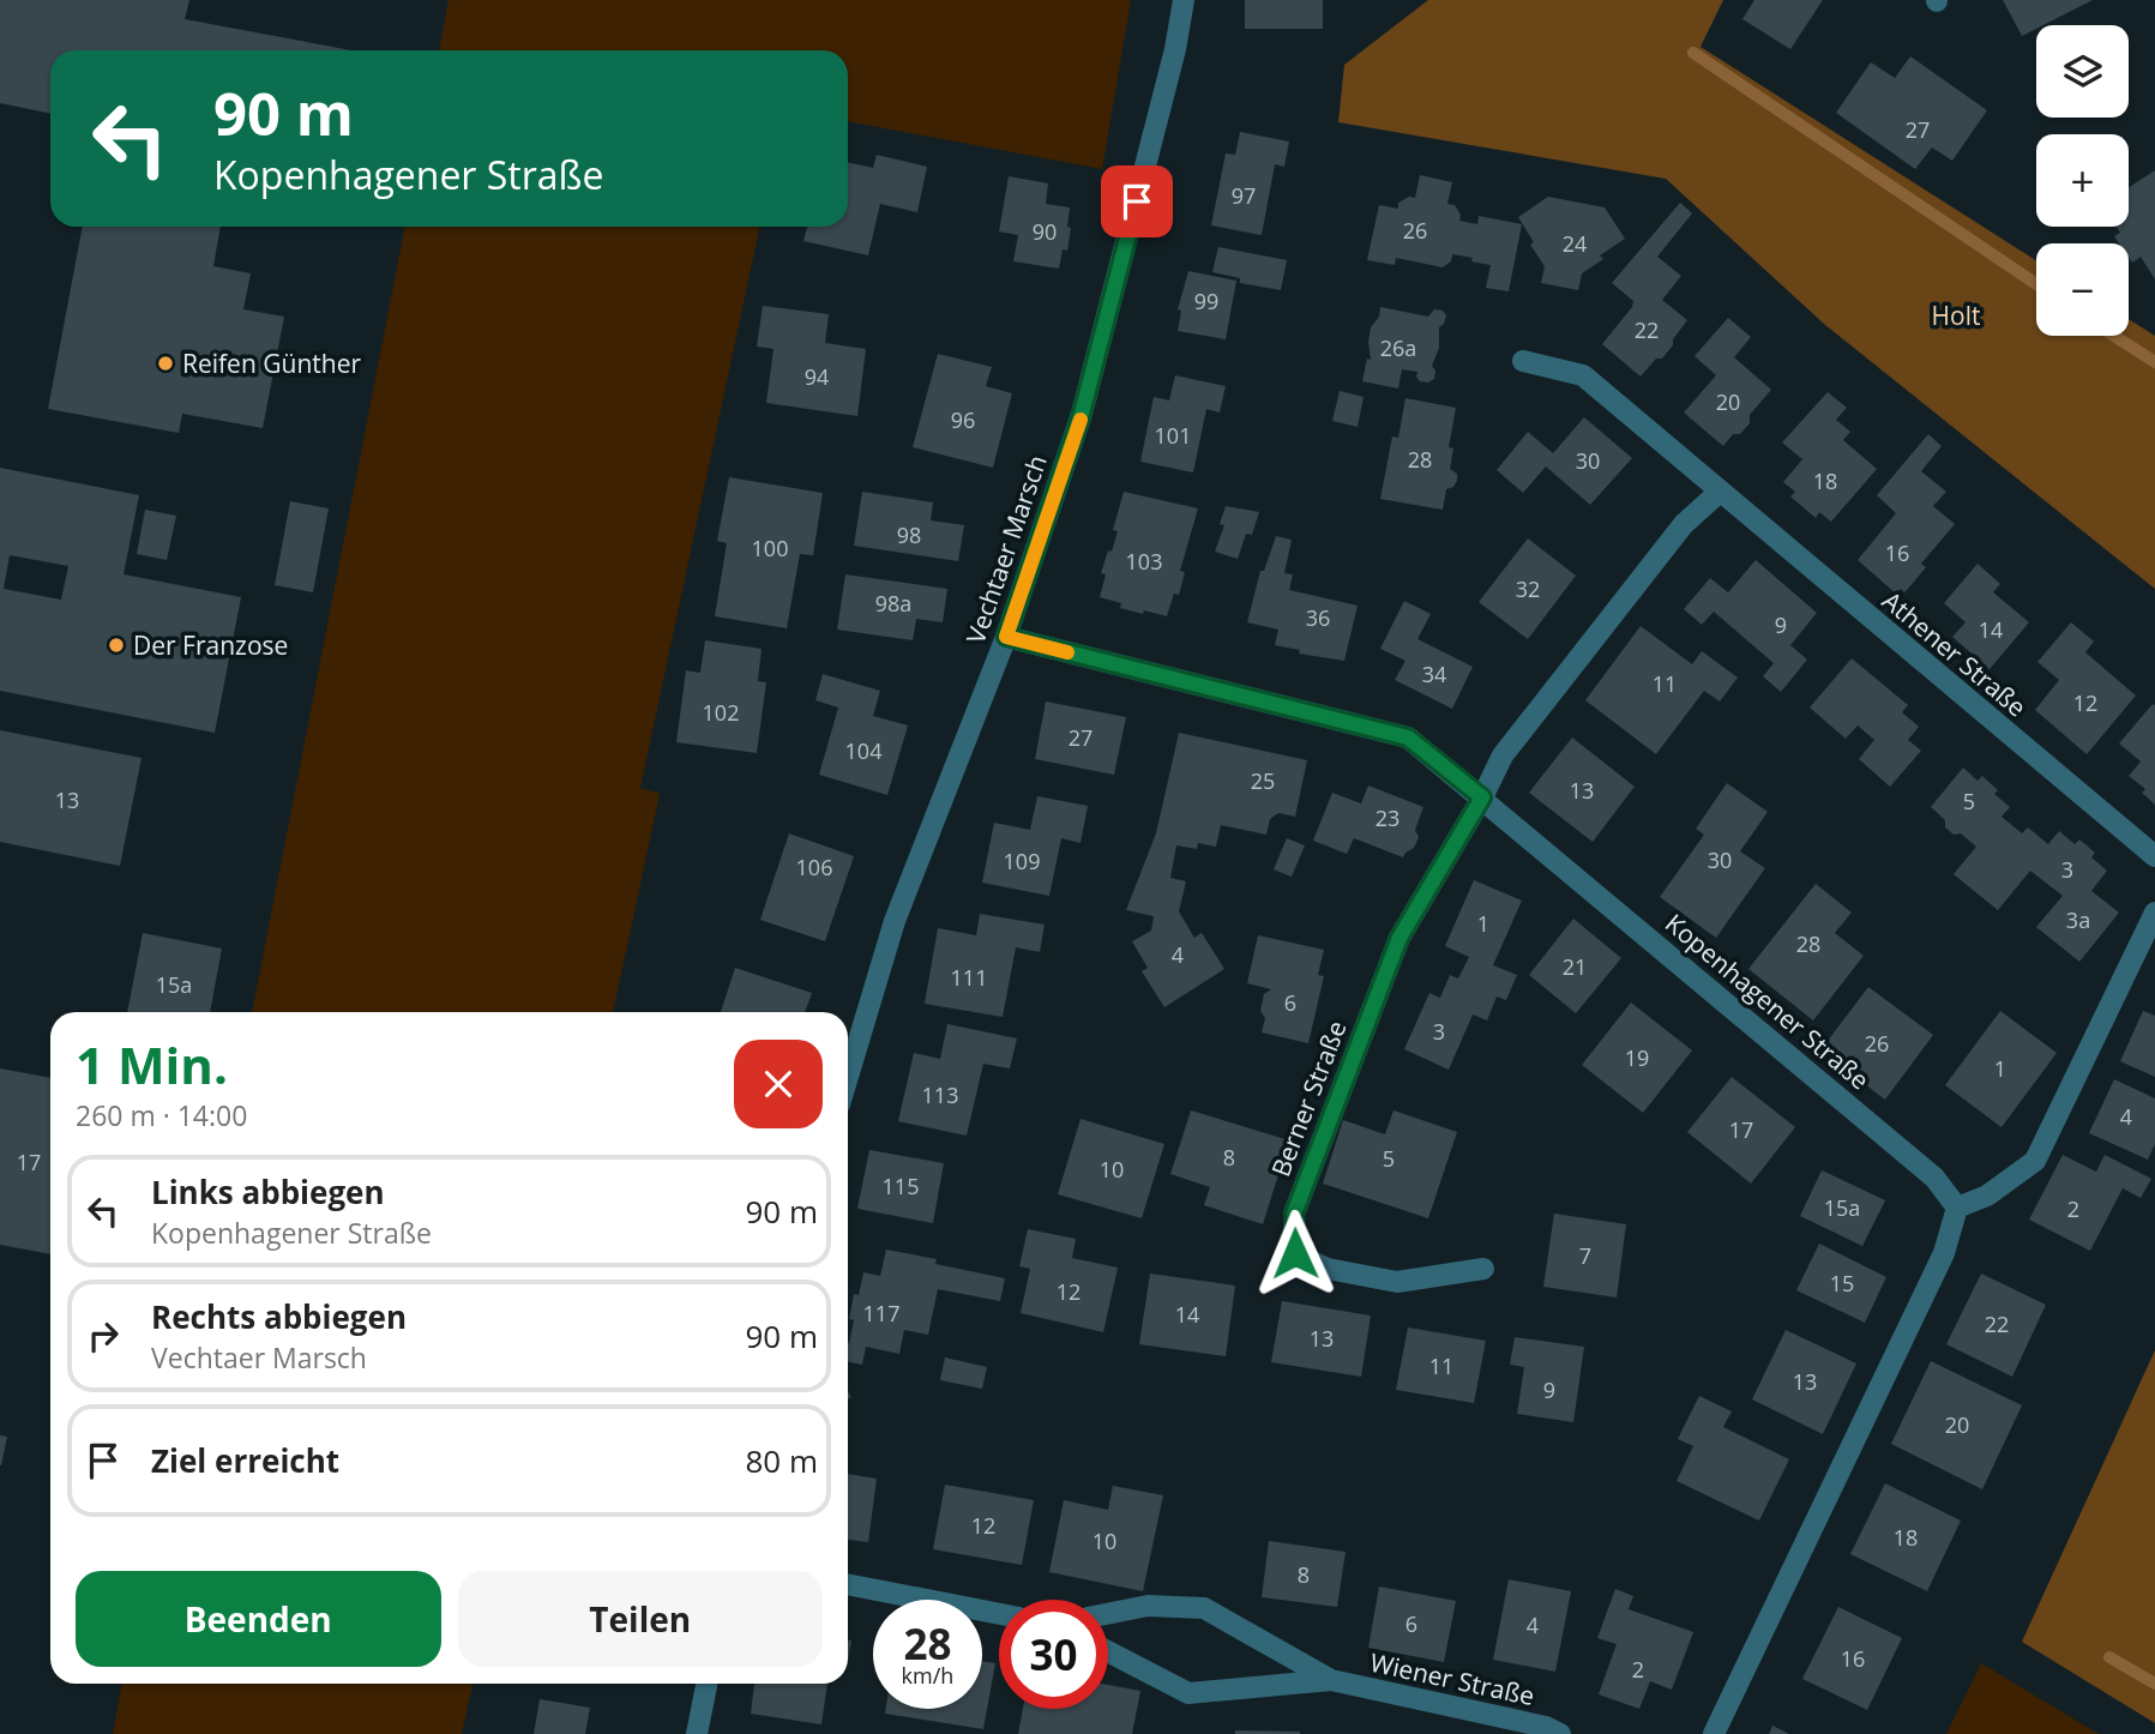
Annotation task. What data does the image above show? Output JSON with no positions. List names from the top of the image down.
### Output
{
  "streets": {
    "street": [
      "Vechtaer Marsch",
      "Athener Straße",
      "Kopenhagener Straße",
      "Berner Straße",
      "Wiener Straße"
    ]
  },
  "crossings": [
    ["Vechtaer Marsch", "Kopenhagener Straße"],
    ["Kopenhagener Straße", "Berner Straße"]
  ],
  "parks": ["Holt"],
  "places": ["Reifen Günther", "Der Franzose"],
  "house_numbers": [
    "27",
    "97",
    "26",
    "90",
    "24",
    "99",
    "22",
    "26a",
    "94",
    "20",
    "96",
    "101",
    "28",
    "30",
    "18",
    "98",
    "100",
    "16",
    "103",
    "32",
    "98a",
    "36",
    "9",
    "14",
    "34",
    "11",
    "12",
    "102",
    "27",
    "104",
    "25",
    "13",
    "13",
    "5",
    "23",
    "30",
    "109",
    "106",
    "3",
    "3a",
    "1",
    "28",
    "4",
    "21",
    "111",
    "15a",
    "6",
    "3",
    "26",
    "19",
    "1",
    "113",
    "4",
    "17",
    "8",
    "5",
    "17",
    "10",
    "115",
    "15a",
    "2",
    "7",
    "15",
    "12",
    "117",
    "14",
    "22",
    "13",
    "11",
    "13",
    "9",
    "20",
    "12",
    "18",
    "10",
    "8",
    "6",
    "4",
    "16",
    "2"
  ],
  "page": {
    "map_buttons": ["+", "−"],
    "turn": ["90 m", "Kopenhagener Straße"],
    "heading": ["1 Min.", "260 m · 14:00"],
    "list": [
      {
        "name": "Links abbiegen",
        "note": "Kopenhagener Straße",
        "value": "90 m"
      },
      {
        "name": "Rechts abbiegen",
        "note": "Vechtaer Marsch",
        "value": "90 m"
      },
      {
        "name": "Ziel erreicht",
        "value": "80 m"
      }
    ],
    "buttons": ["Beenden", "Teilen"],
    "speed": "28 km/h",
    "limit": "30"
  }
}
